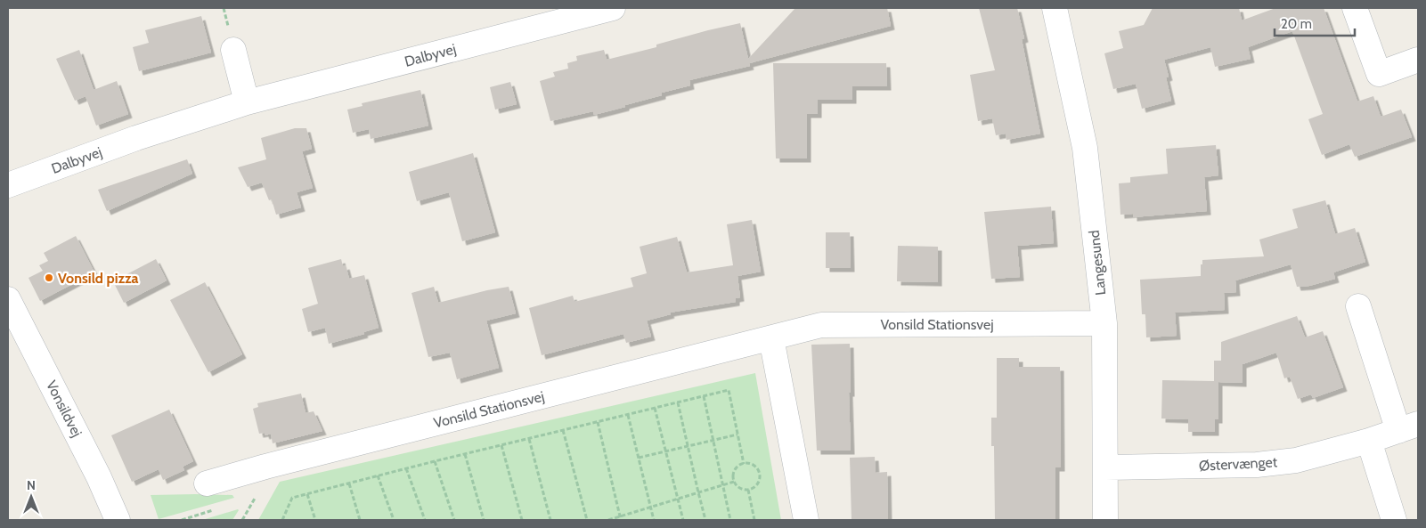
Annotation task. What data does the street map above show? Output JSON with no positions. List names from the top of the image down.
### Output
{
  "streets": {
    "street": [
      "Dalbyvej",
      "Langesund",
      "Vonsild Stationsvej",
      "Vonsildvej",
      "Østervænget"
    ]
  },
  "crossings": [
    ["Langesund", "Vonsild Stationsvej"],
    ["Langesund", "Østervænget"]
  ],
  "places": ["Vonsild pizza"],
  "scale_bar": "20 m",
  "north": "top"
}
